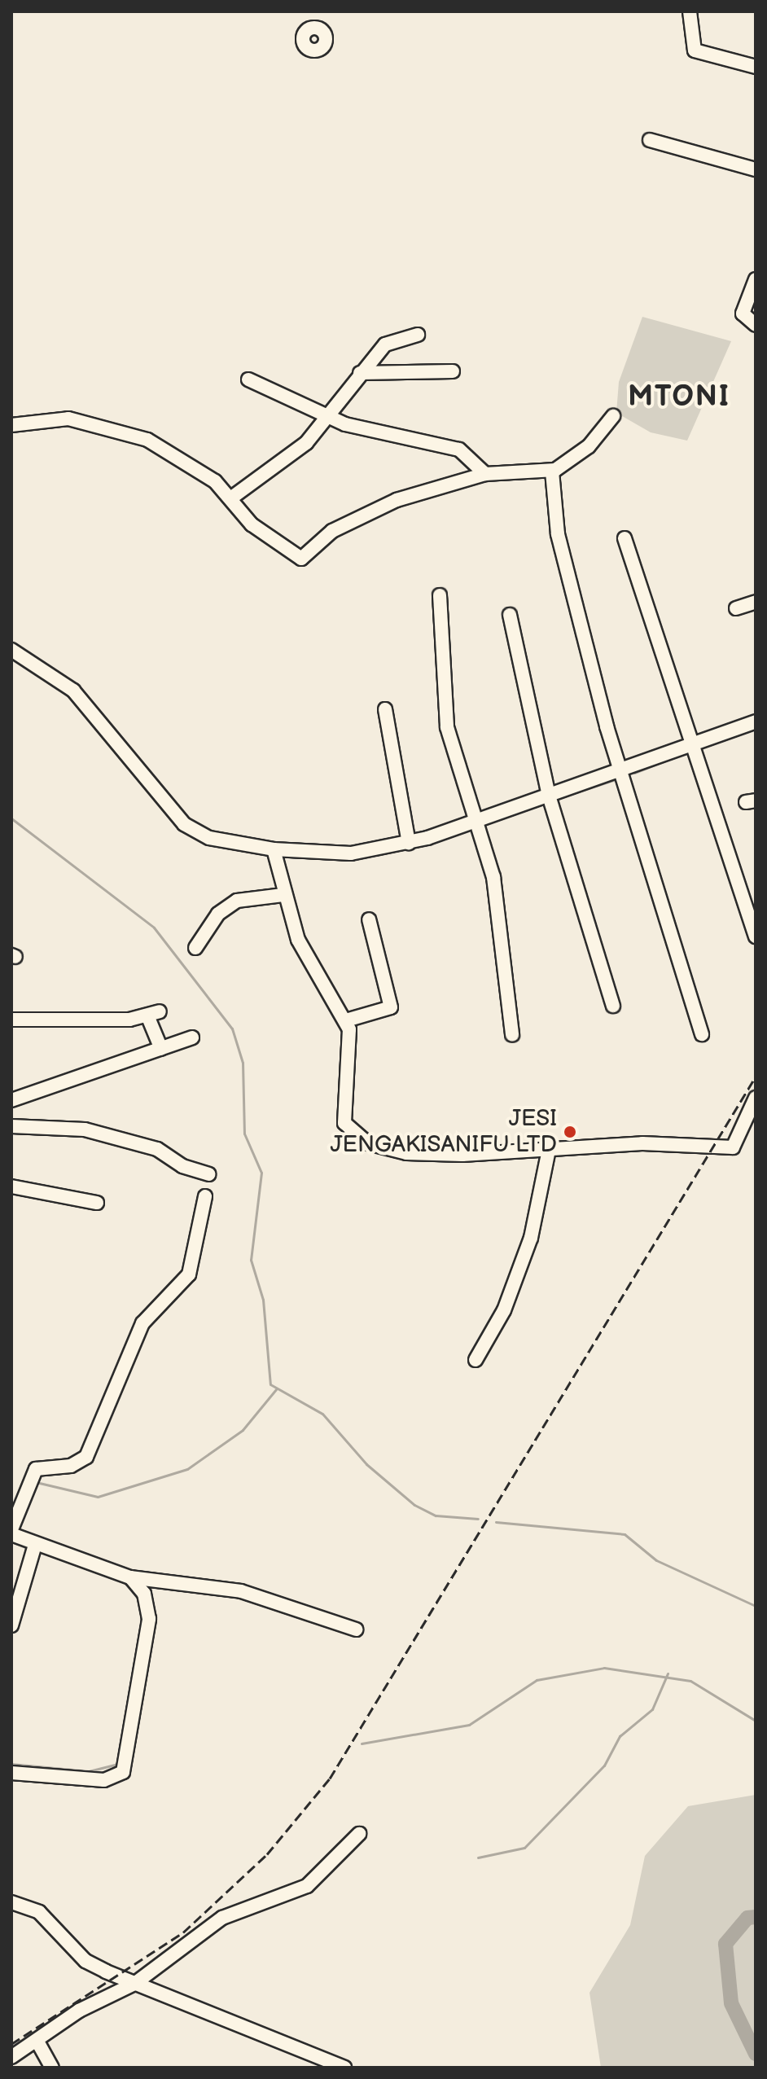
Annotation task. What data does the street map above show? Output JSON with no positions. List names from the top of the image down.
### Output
{
  "districts": ["MTONI"],
  "places": ["JESI JENGAKISANIFU LTD"]
}
